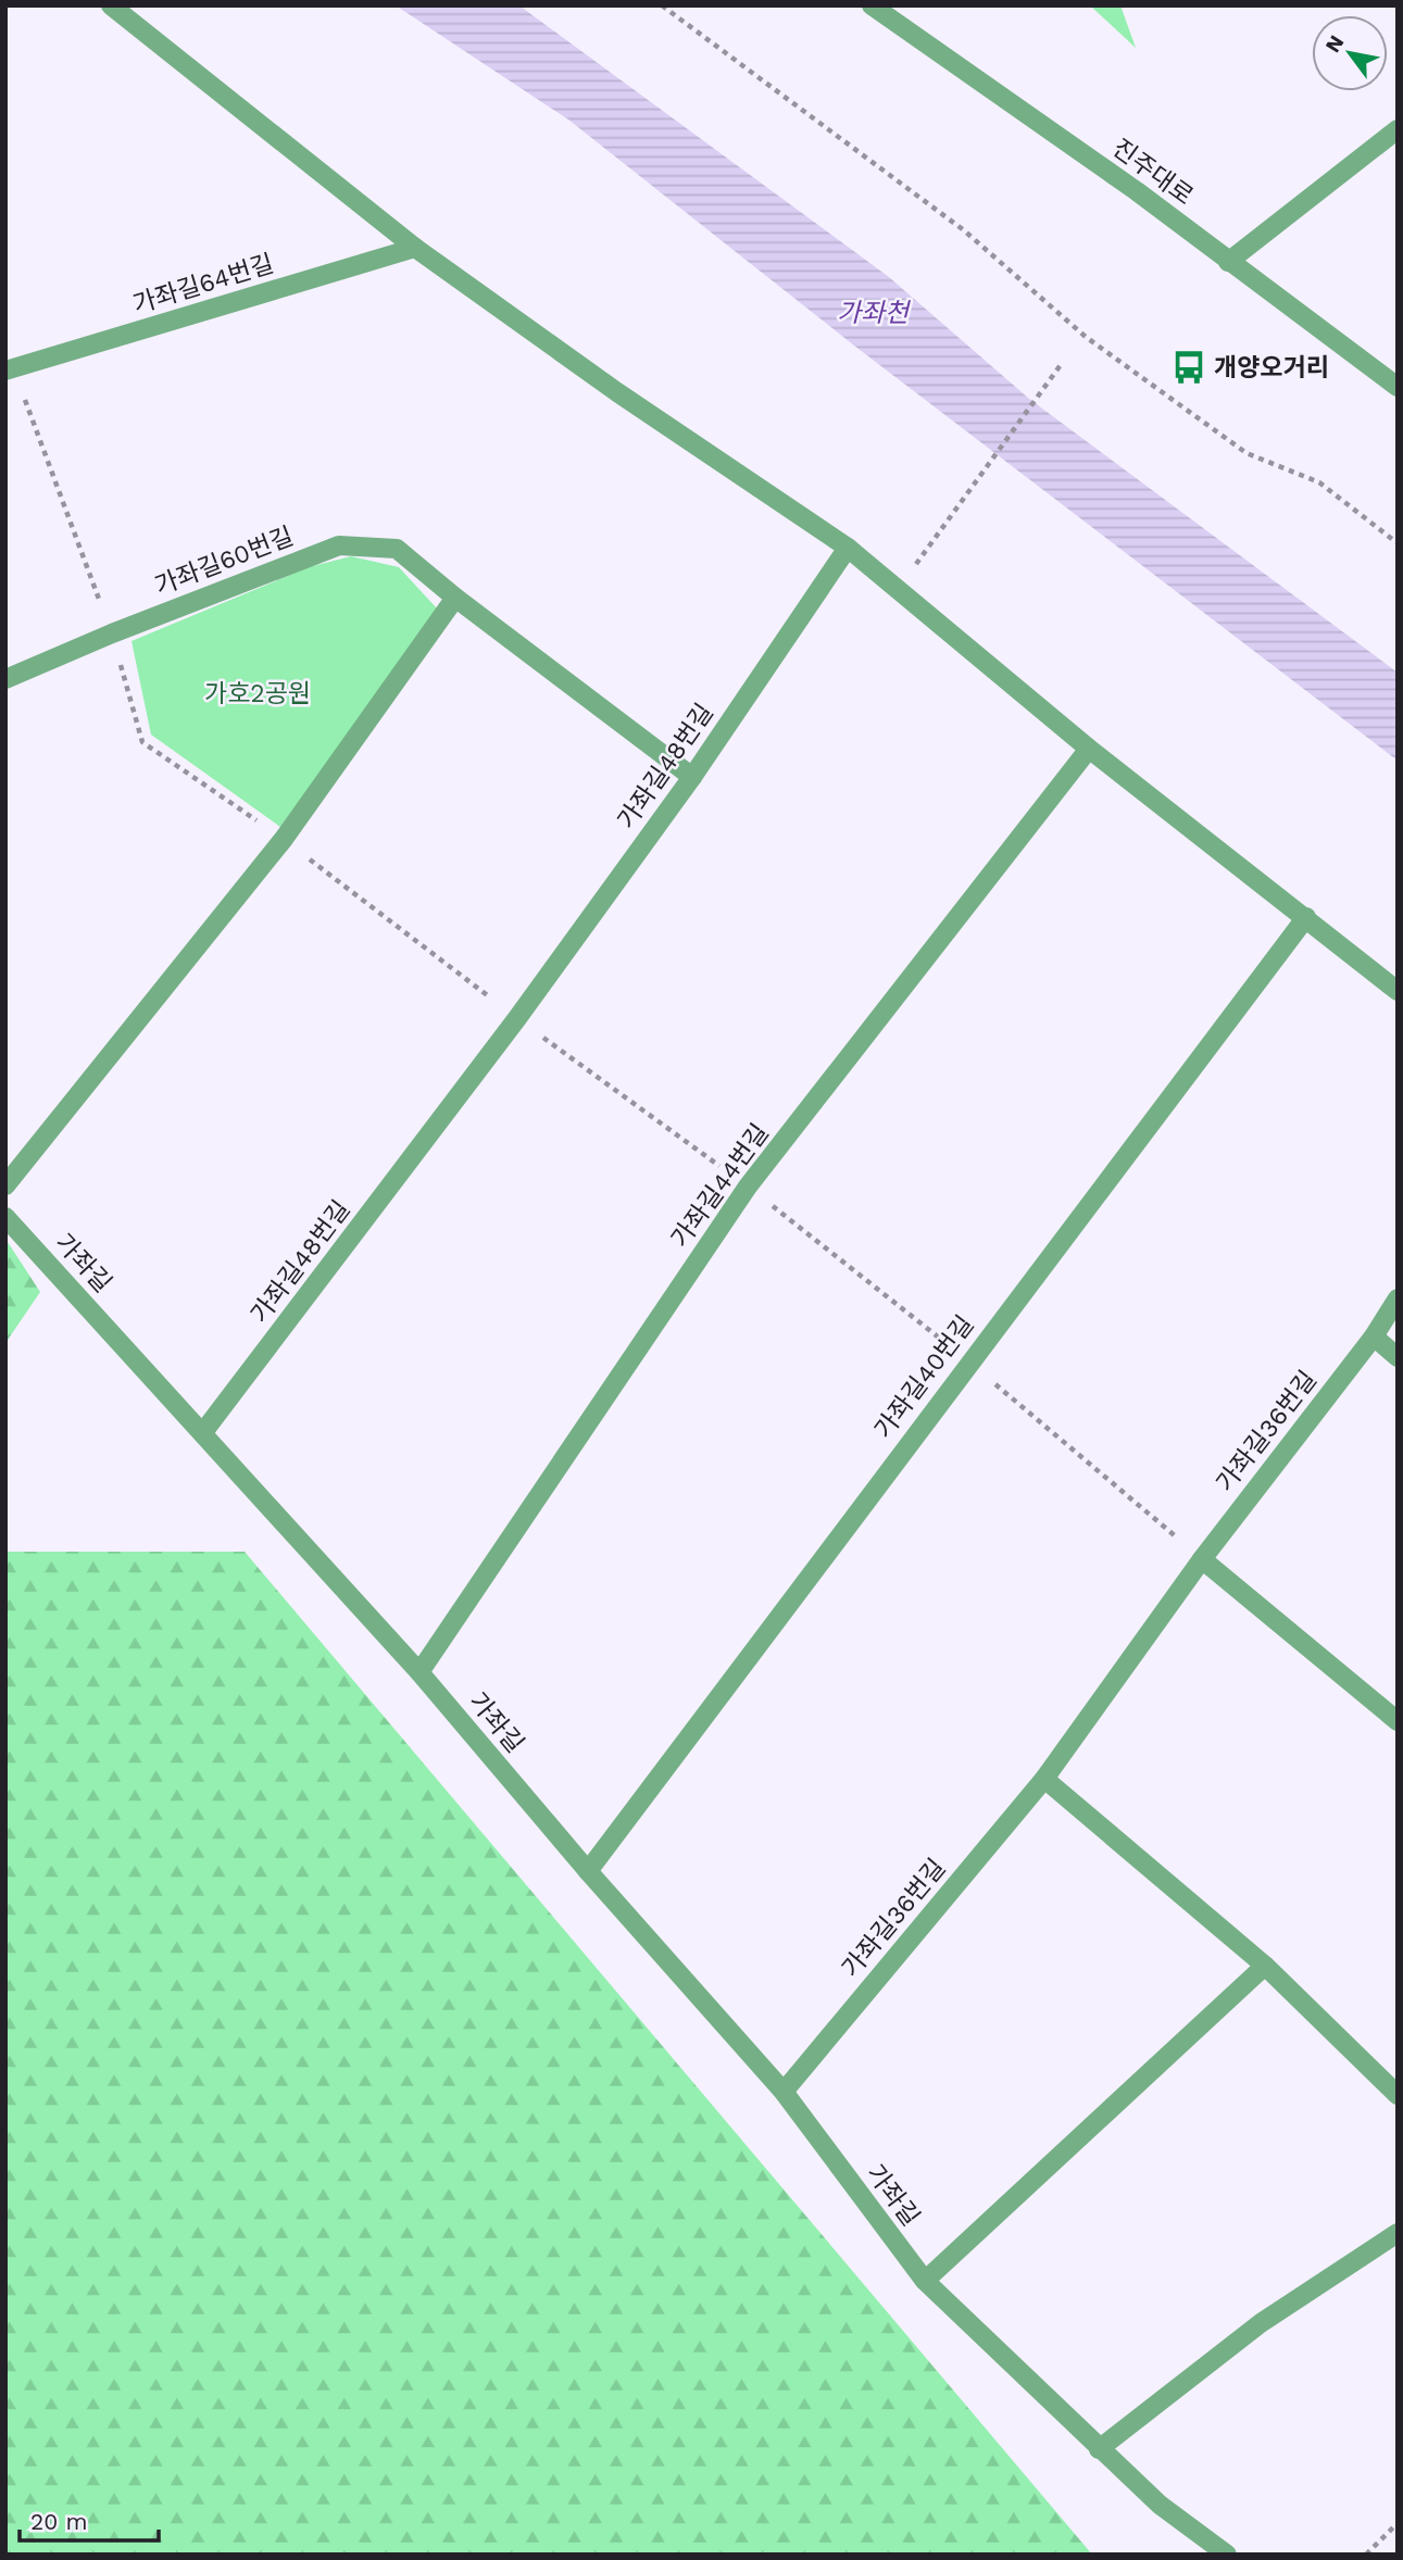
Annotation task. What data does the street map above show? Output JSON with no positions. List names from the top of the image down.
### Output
{
  "streets": {
    "street": [
      "진주대로",
      "가좌길64번길",
      "가좌길60번길",
      "가좌길48번길",
      "가좌길44번길",
      "가좌길",
      "가좌길40번길",
      "가좌길36번길"
    ]
  },
  "crossings": [
    ["가좌길60번길", "가좌길48번길"],
    ["가좌길48번길", "가좌길"],
    ["가좌길44번길", "가좌길"],
    ["가좌길", "가좌길40번길"],
    ["가좌길", "가좌길36번길"]
  ],
  "water": ["가좌천"],
  "parks": ["가호2공원"],
  "places": {
    "bus stop": ["개양오거리"]
  },
  "scale_bar": "20 m",
  "north": "top left"
}
